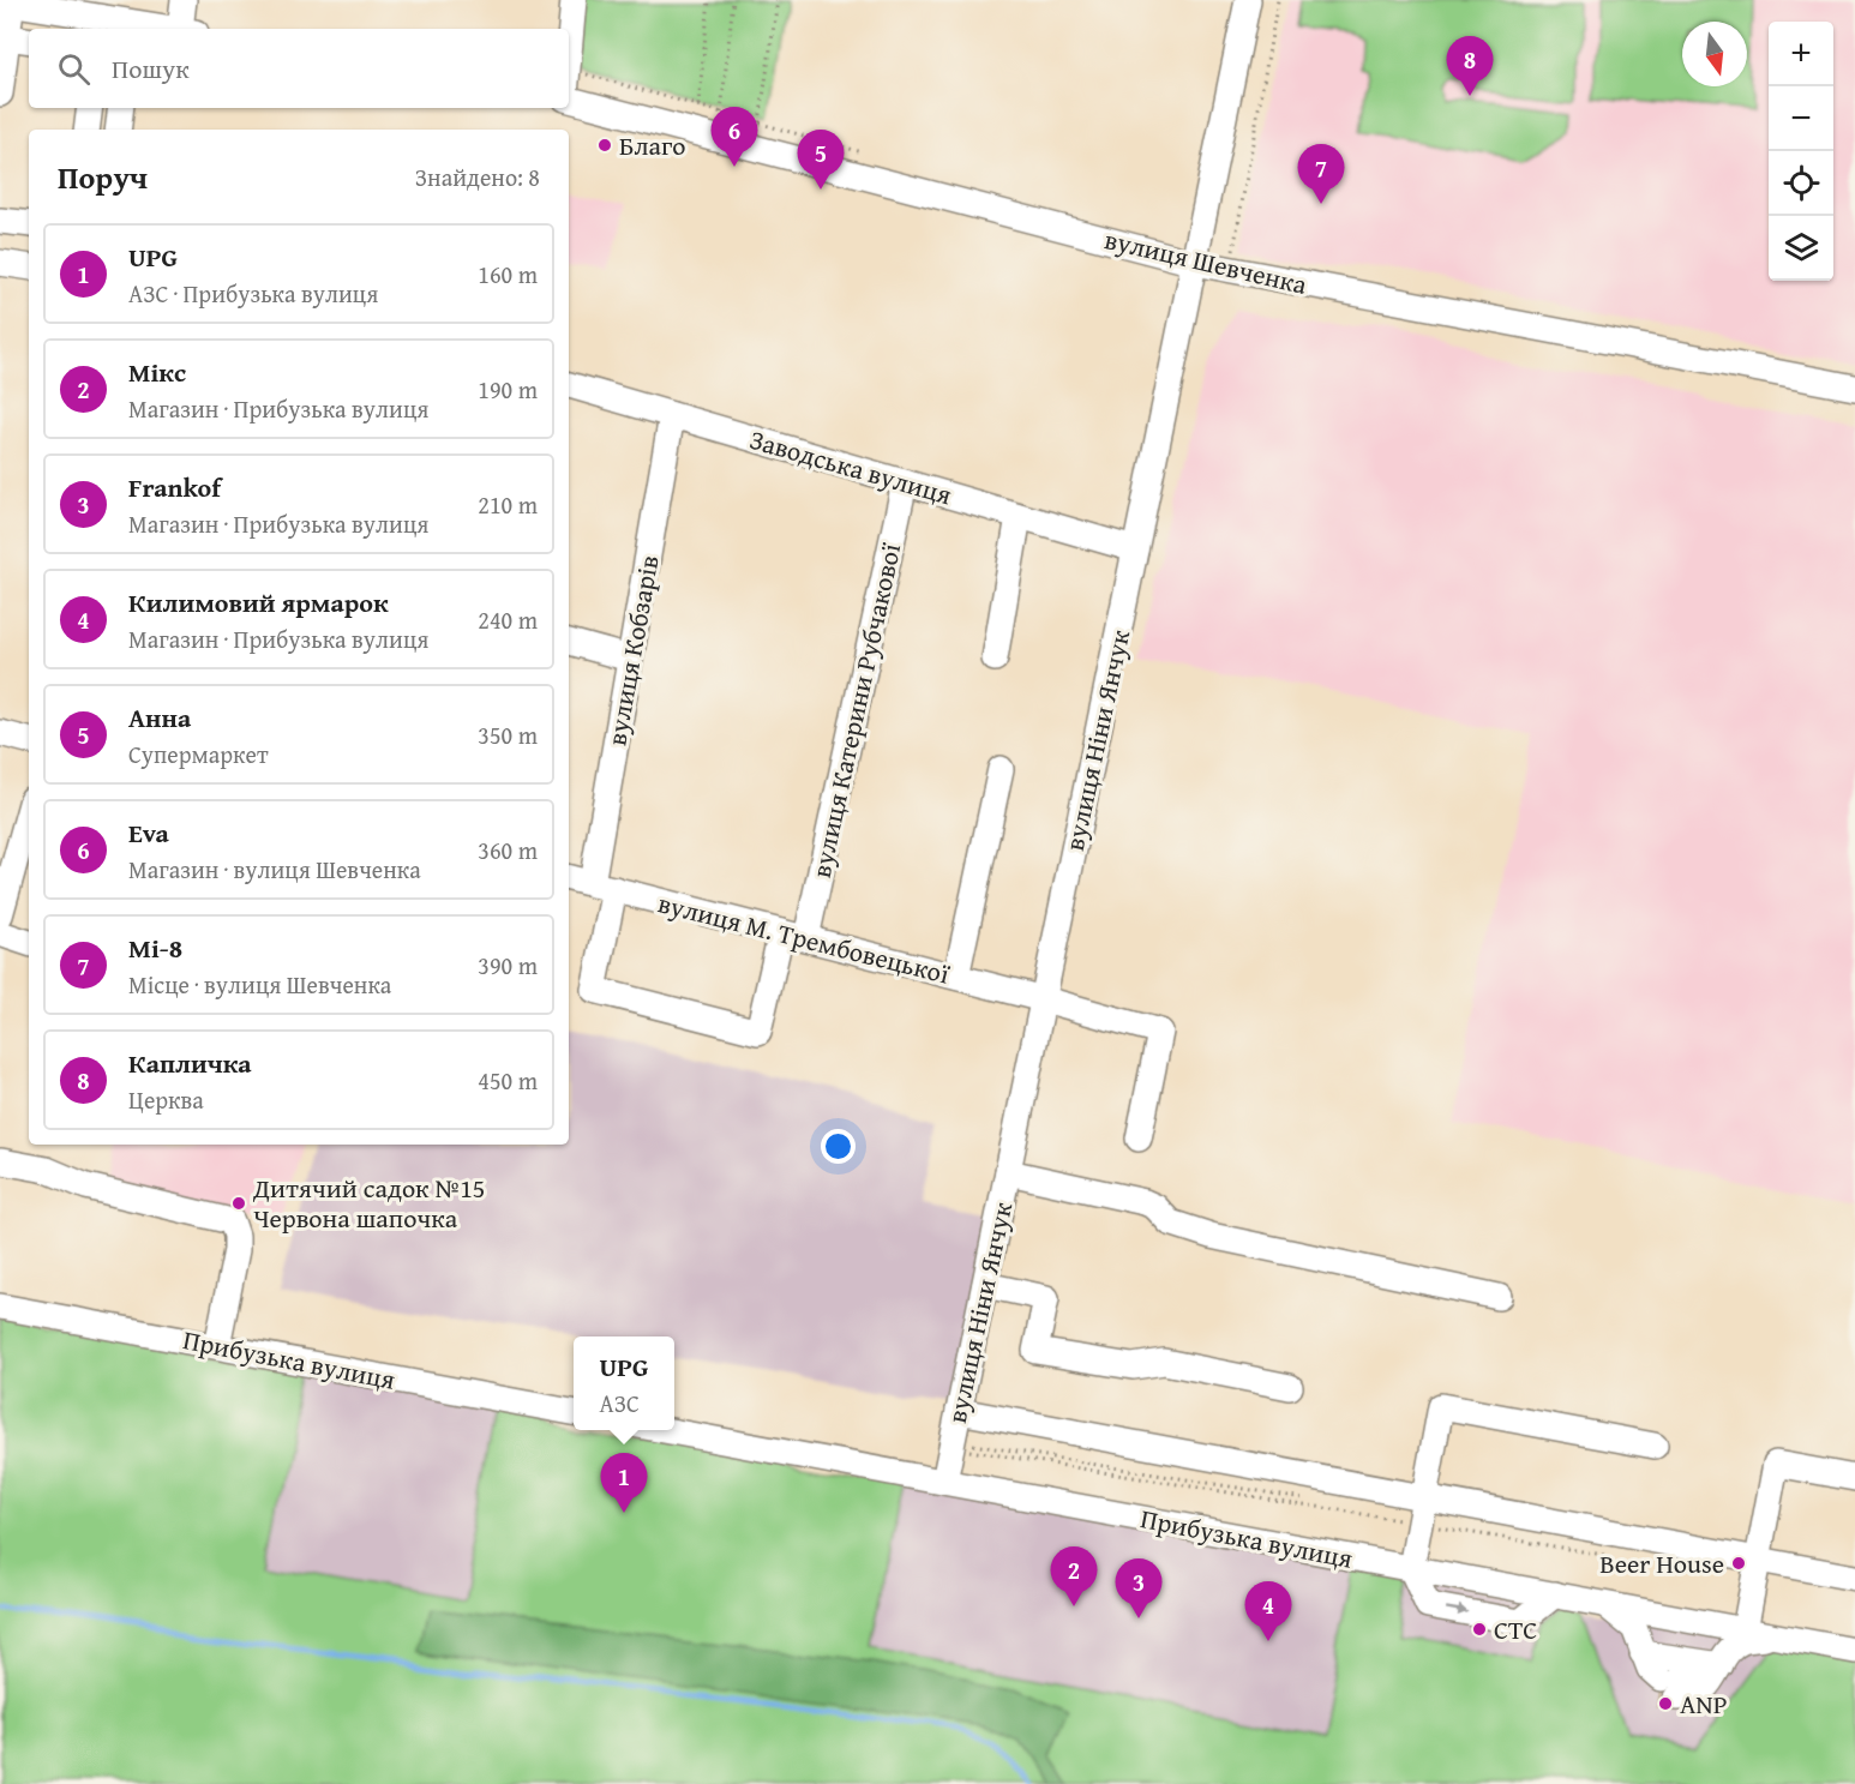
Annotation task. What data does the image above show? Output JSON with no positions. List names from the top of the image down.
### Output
{
  "streets": {
    "street": [
      "вулиця Шевченка",
      "Заводська вулиця",
      "вулиця Кобзарів",
      "вулиця Катерини Рубчакової",
      "вулиця Ніни Янчук",
      "вулиця М. Трембовецької",
      "Прибузька вулиця"
    ]
  },
  "crossings": [
    ["вулиця Шевченка", "вулиця Ніни Янчук"],
    ["Заводська вулиця", "вулиця Кобзарів"],
    ["Заводська вулиця", "вулиця Катерини Рубчакової"],
    ["Заводська вулиця", "вулиця Ніни Янчук"],
    ["вулиця Кобзарів", "вулиця М. Трембовецької"],
    ["вулиця Катерини Рубчакової", "вулиця М. Трембовецької"],
    ["вулиця Ніни Янчук", "вулиця М. Трембовецької"],
    ["вулиця Ніни Янчук", "Прибузька вулиця"]
  ],
  "places": [
    "Благо",
    "Дитячий садок №15 Червона шапочка",
    "Beer House",
    "СТС",
    "ANP"
  ],
  "north": "bottom",
  "page": {
    "map_buttons": ["+", "−"],
    "search": "Пошук",
    "pins": [
      "8",
      "6",
      "5",
      "7",
      "1",
      "2",
      "3",
      "4"
    ],
    "heading": ["Поруч", "Знайдено: 8"],
    "list": [
      {
        "mark": "1",
        "name": "UPG",
        "note": "АЗС · Прибузька вулиця",
        "value": "160 m"
      },
      {
        "mark": "2",
        "name": "Мікс",
        "note": "Магазин · Прибузька вулиця",
        "value": "190 m"
      },
      {
        "mark": "3",
        "name": "Frankof",
        "note": "Магазин · Прибузька вулиця",
        "value": "210 m"
      },
      {
        "mark": "4",
        "name": "Килимовий ярмарок",
        "note": "Магазин · Прибузька вулиця",
        "value": "240 m"
      },
      {
        "mark": "5",
        "name": "Анна",
        "note": "Супермаркет",
        "value": "350 m"
      },
      {
        "mark": "6",
        "name": "Eva",
        "note": "Магазин · вулиця Шевченка",
        "value": "360 m"
      },
      {
        "mark": "7",
        "name": "Mi-8",
        "note": "Місце · вулиця Шевченка",
        "value": "390 m"
      },
      {
        "mark": "8",
        "name": "Капличка",
        "note": "Церква",
        "value": "450 m"
      }
    ],
    "popup": ["UPG", "АЗС"]
  }
}
